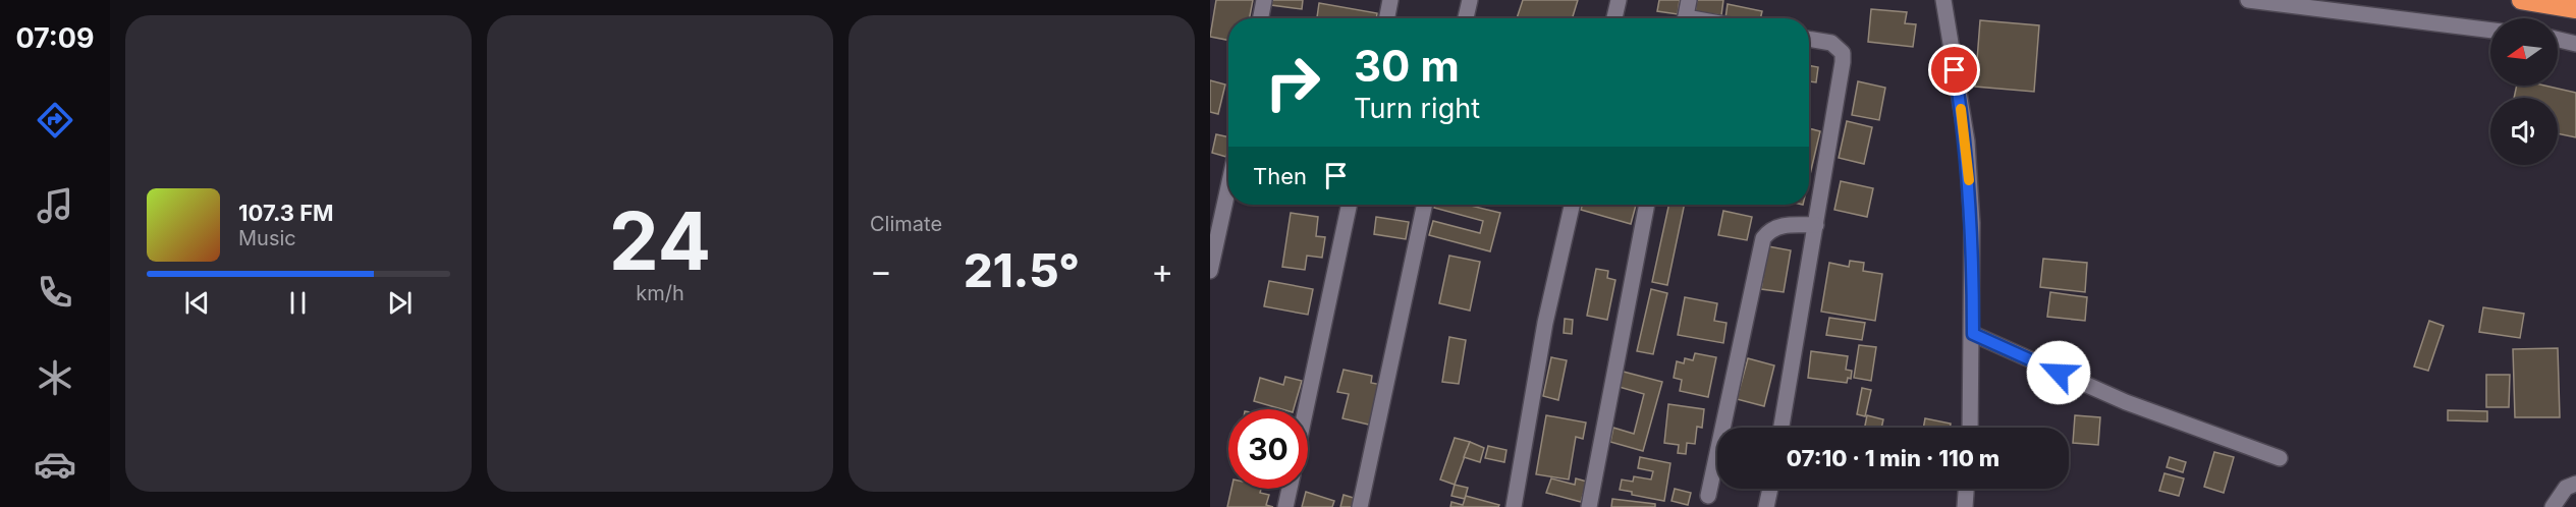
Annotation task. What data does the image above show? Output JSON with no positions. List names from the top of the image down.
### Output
{
  "north": "left",
  "page": {
    "tabs": "07:09",
    "tile": [
      ["24", "km/h"],
      "Climate"
    ],
    "turn": ["30 m", "Turn right"],
    "then": "Then",
    "song": ["107.3 FM", "Music"],
    "heat": ["−", "21.5°", "+"],
    "limit": "30",
    "trip": "07:10 · 1 min · 110 m"
  }
}
